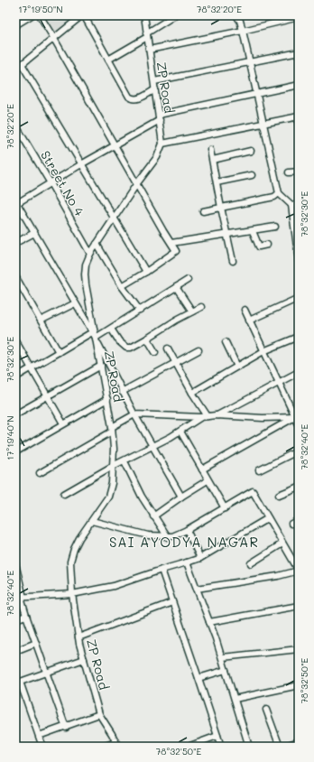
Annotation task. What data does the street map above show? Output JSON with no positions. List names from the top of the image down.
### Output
{
  "streets": {
    "street": ["ZP Road", "Street No 4"]
  },
  "crossings": [
    ["ZP Road", "Street No 4"]
  ],
  "districts": ["SAI AYODYA NAGAR"],
  "coordinates": [
    "17°19'50\"N",
    "78°32'20\"E",
    "78°32'30\"E",
    "17°19'40\"N",
    "78°32'40\"E",
    "78°32'50\"E"
  ]
}
